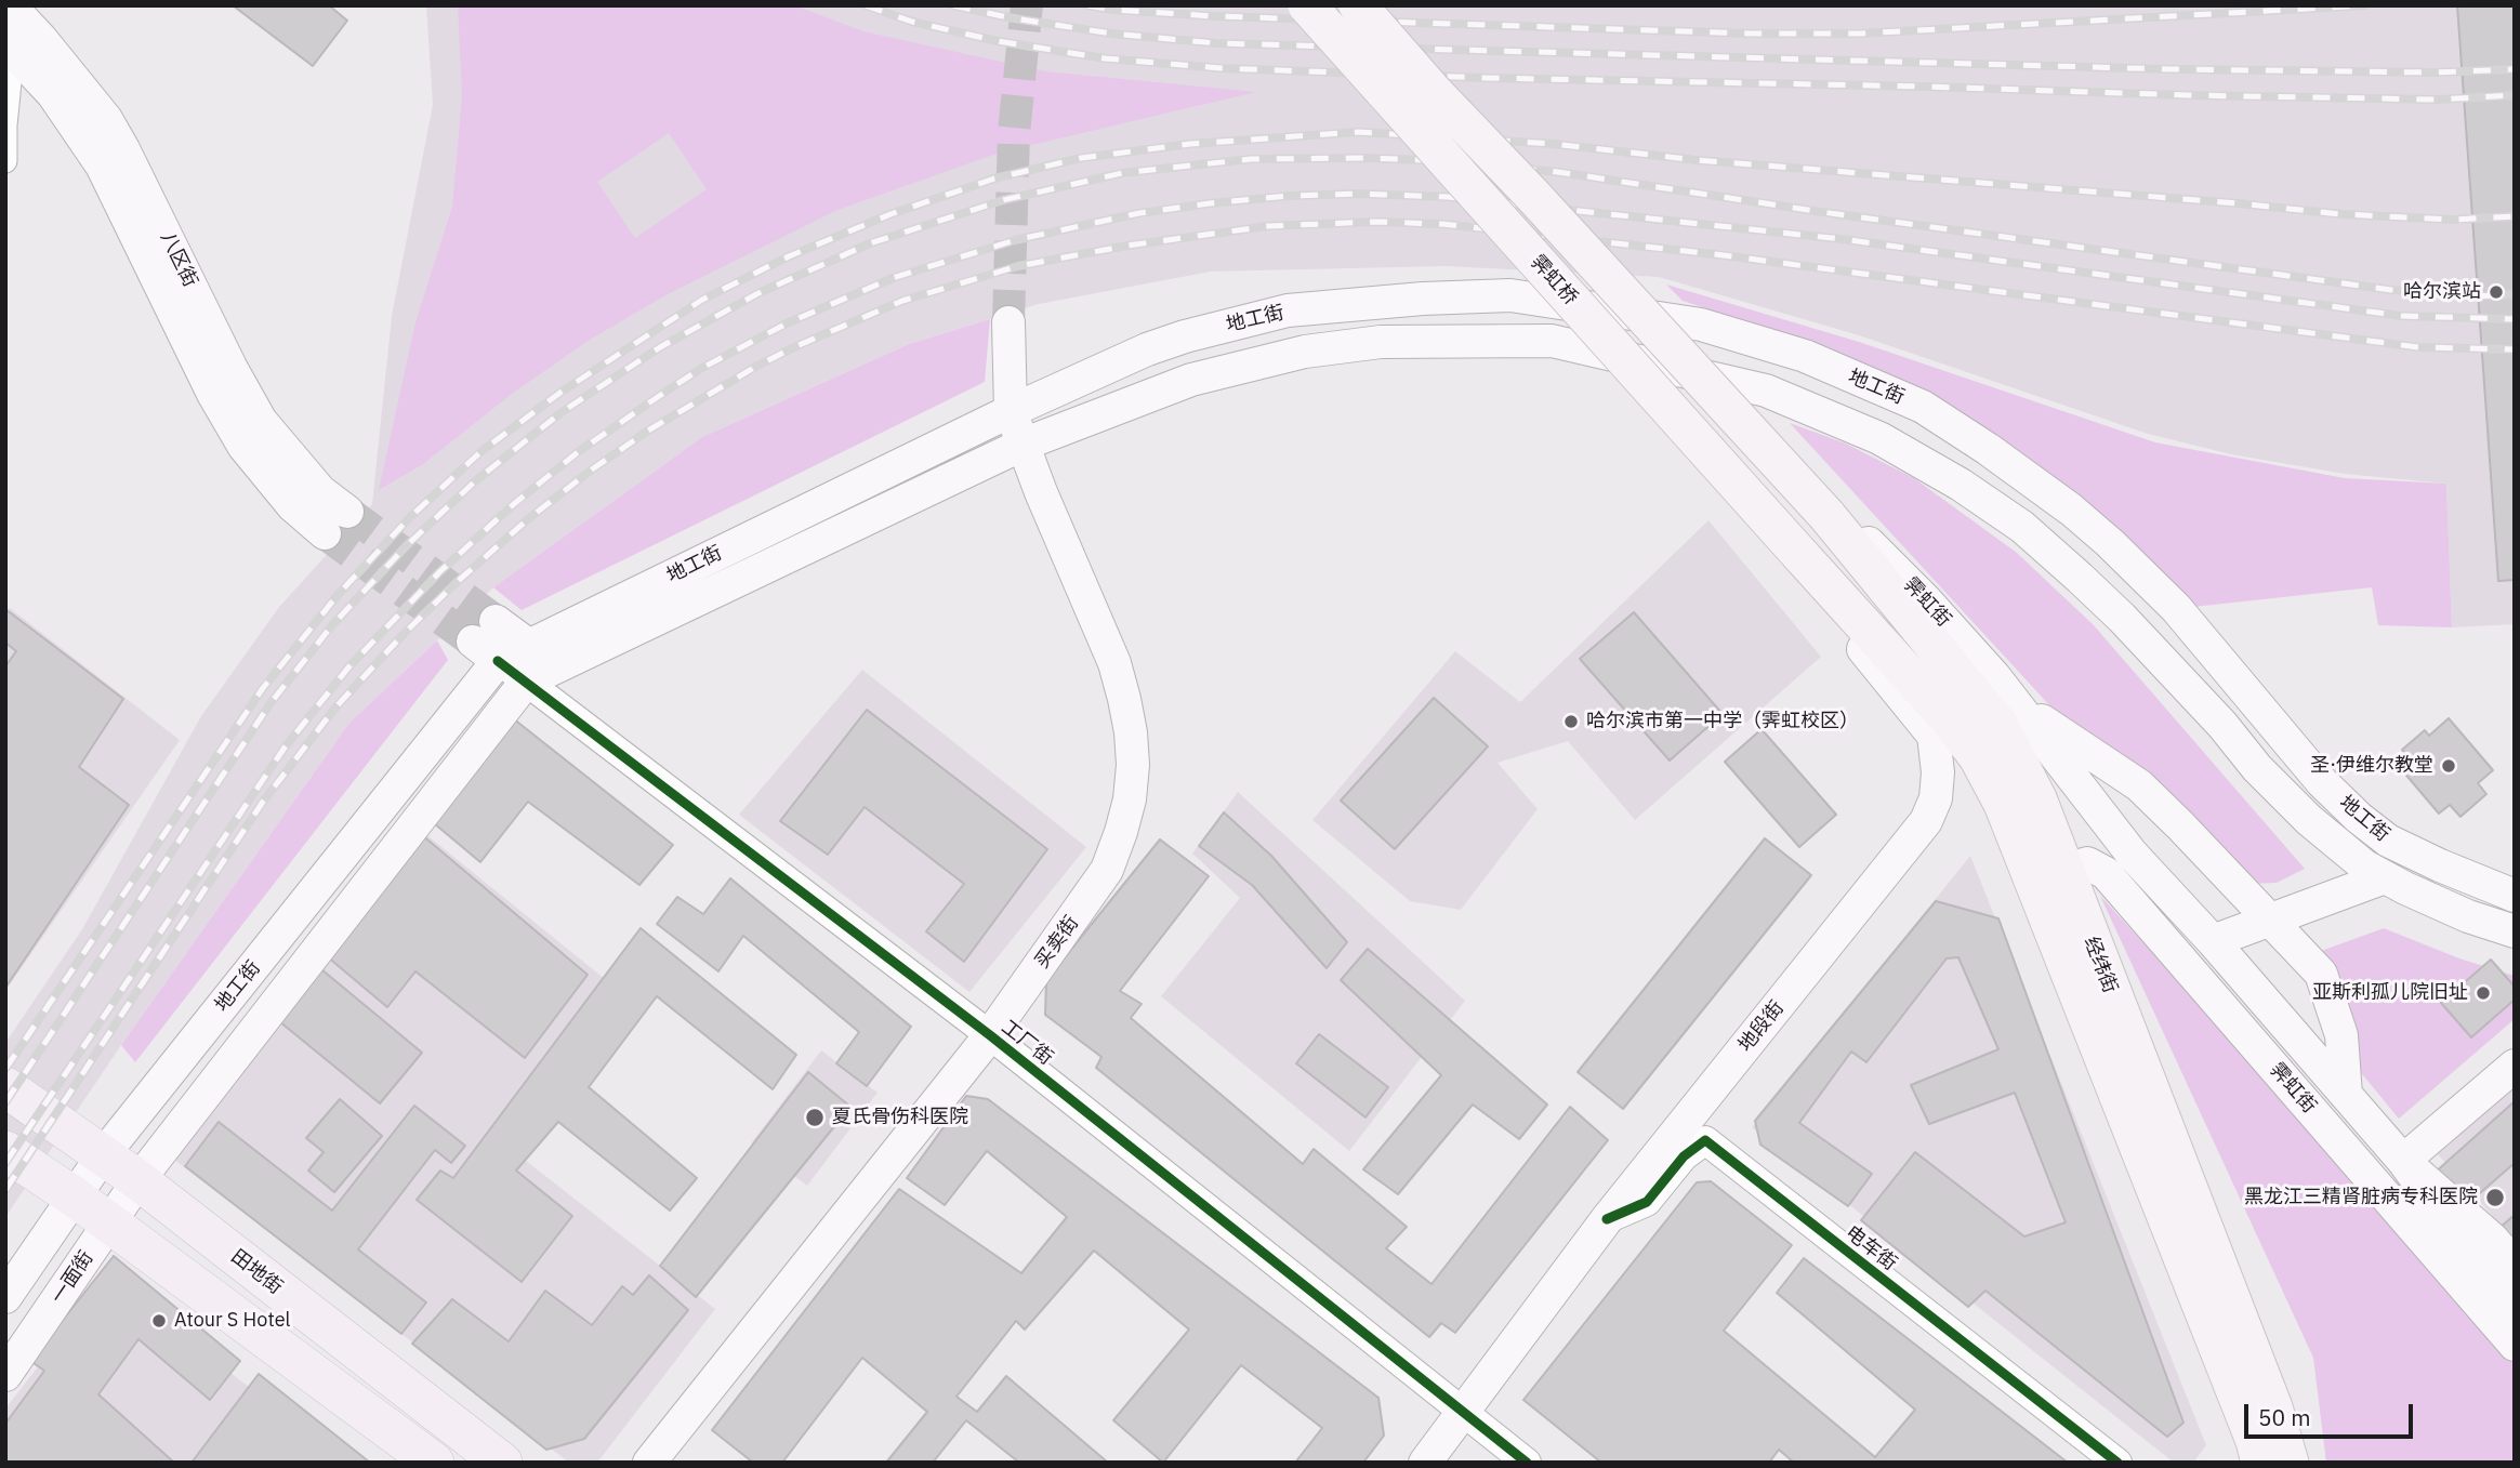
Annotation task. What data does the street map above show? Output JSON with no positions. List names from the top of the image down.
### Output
{
  "streets": {
    "highway": ["田地街"],
    "main road": [
      "八区街",
      "霁虹桥",
      "地工街",
      "霁虹街",
      "买卖街",
      "经纬街",
      "地段街",
      "一面街"
    ],
    "street": ["工厂街", "电车街"]
  },
  "crossings": [
    ["霁虹桥", "经纬街"],
    ["霁虹桥", "地段街"],
    ["地工街", "买卖街"],
    ["地工街", "工厂街"],
    ["地工街", "田地街"],
    ["地工街", "一面街"],
    ["霁虹街", "经纬街"],
    ["买卖街", "工厂街"],
    ["经纬街", "地段街"],
    ["地段街", "工厂街"],
    ["地段街", "电车街"],
    ["田地街", "一面街"]
  ],
  "places": [
    "哈尔滨站",
    "哈尔滨市第一中学（霁虹校区）",
    "圣·伊维尔教堂",
    "亚斯利孤儿院旧址",
    "夏氏骨伤科医院",
    "黑龙江三精肾脏病专科医院",
    "Atour S Hotel"
  ],
  "scale_bar": "50 m"
}
